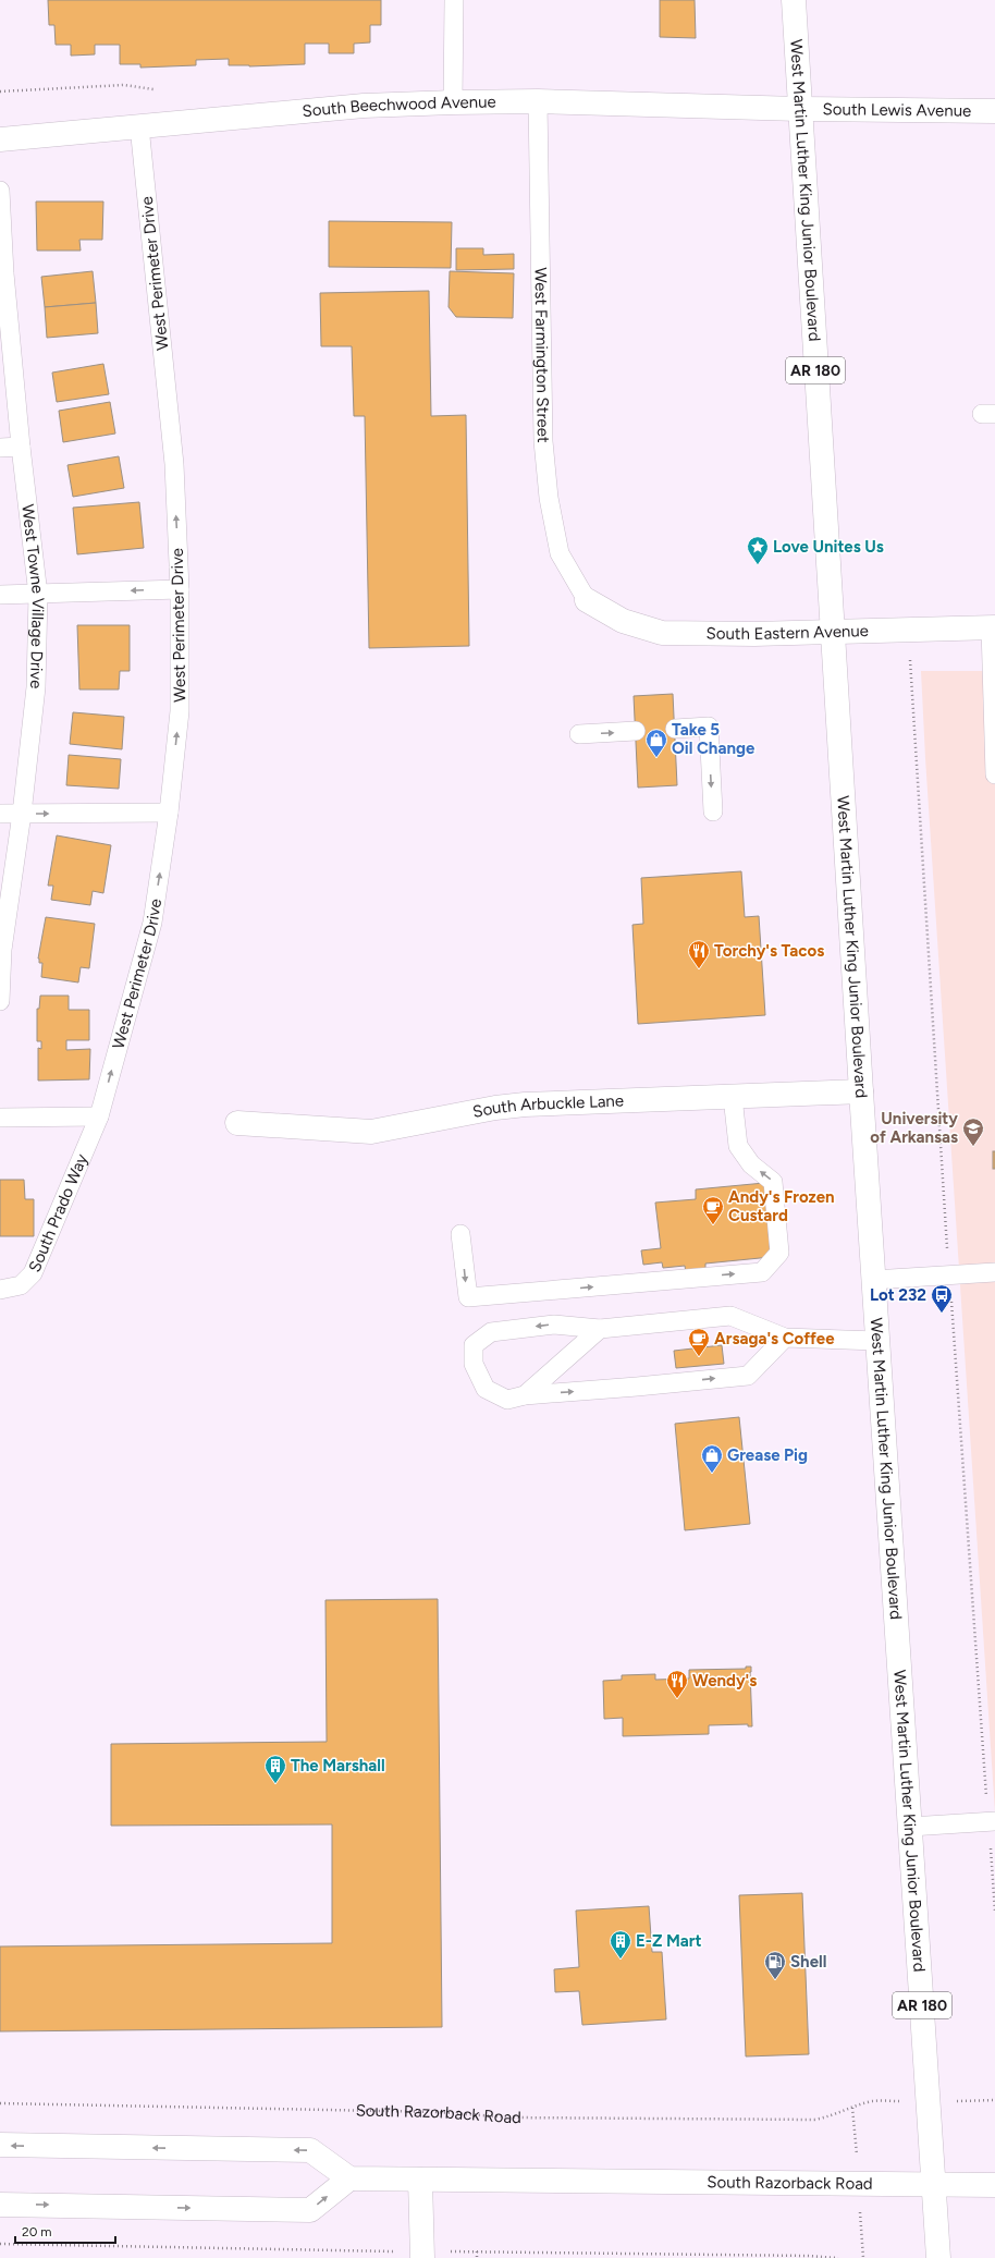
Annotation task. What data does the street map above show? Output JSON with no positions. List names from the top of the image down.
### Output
{
  "streets": {
    "main road": [
      "South Beechwood Avenue",
      "South Lewis Avenue",
      "West Martin Luther King Junior Boulevard",
      "AR 180",
      "South Eastern Avenue",
      "South Arbuckle Lane",
      "South Razorback Road"
    ],
    "lane": [
      "West Perimeter Drive",
      "West Farmington Street",
      "West Towne Village Drive",
      "South Prado Way"
    ]
  },
  "crossings": [
    ["South Beechwood Avenue", "South Lewis Avenue"],
    ["South Beechwood Avenue", "West Martin Luther King Junior Boulevard"],
    ["South Beechwood Avenue", "West Perimeter Drive"],
    ["South Beechwood Avenue", "West Farmington Street"],
    ["South Lewis Avenue", "West Martin Luther King Junior Boulevard"],
    ["West Martin Luther King Junior Boulevard", "South Eastern Avenue"],
    ["West Martin Luther King Junior Boulevard", "South Arbuckle Lane"],
    ["West Martin Luther King Junior Boulevard", "South Razorback Road"],
    ["West Perimeter Drive", "South Prado Way"],
    ["West Farmington Street", "South Eastern Avenue"]
  ],
  "one_way": ["West Perimeter Drive"],
  "places": {
    "place": ["Love Unites Us"],
    "shop": ["Take 5 Oil Change", "Grease Pig"],
    "restaurant": ["Torchy's Tacos", "Wendy's"],
    "school or university": ["University of Arkansas"],
    "cafe": ["Andy's Frozen Custard", "Arsaga's Coffee"],
    "bus stop": ["Lot 232"],
    "building": ["The Marshall", "E-Z Mart"],
    "fuel station": ["Shell"]
  },
  "scale_bar": "20 m"
}
